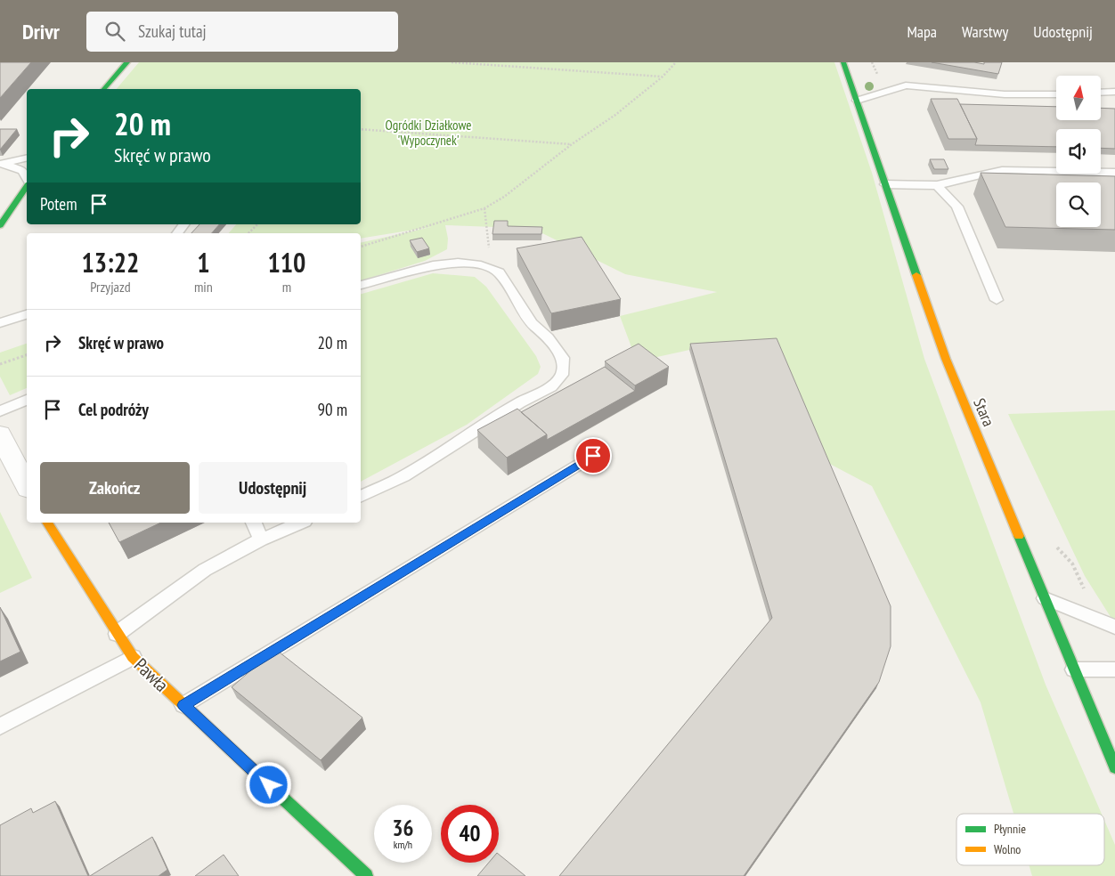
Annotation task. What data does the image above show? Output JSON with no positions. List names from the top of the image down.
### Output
{
  "streets": {
    "street": ["Stara", "Pawła"]
  },
  "parks": ["Ogródki Działkowe 'Wypoczynek'"],
  "legend": ["Płynnie", "Wolno"],
  "north": "top",
  "page": {
    "header": "Drivr",
    "search": "Szukaj tutaj",
    "nav": ["Mapa", "Warstwy", "Udostępnij"],
    "turn": ["20 m", "Skręć w prawo"],
    "then": "Potem",
    "eta": [
      "13:22",
      "Przyjazd",
      "1",
      "min",
      "110",
      "m"
    ],
    "list": [
      {
        "name": "Skręć w prawo",
        "value": "20 m"
      },
      {
        "name": "Cel podróży",
        "value": "90 m"
      }
    ],
    "buttons": ["Zakończ", "Udostępnij"],
    "speed": "36 km/h",
    "limit": "40"
  }
}
